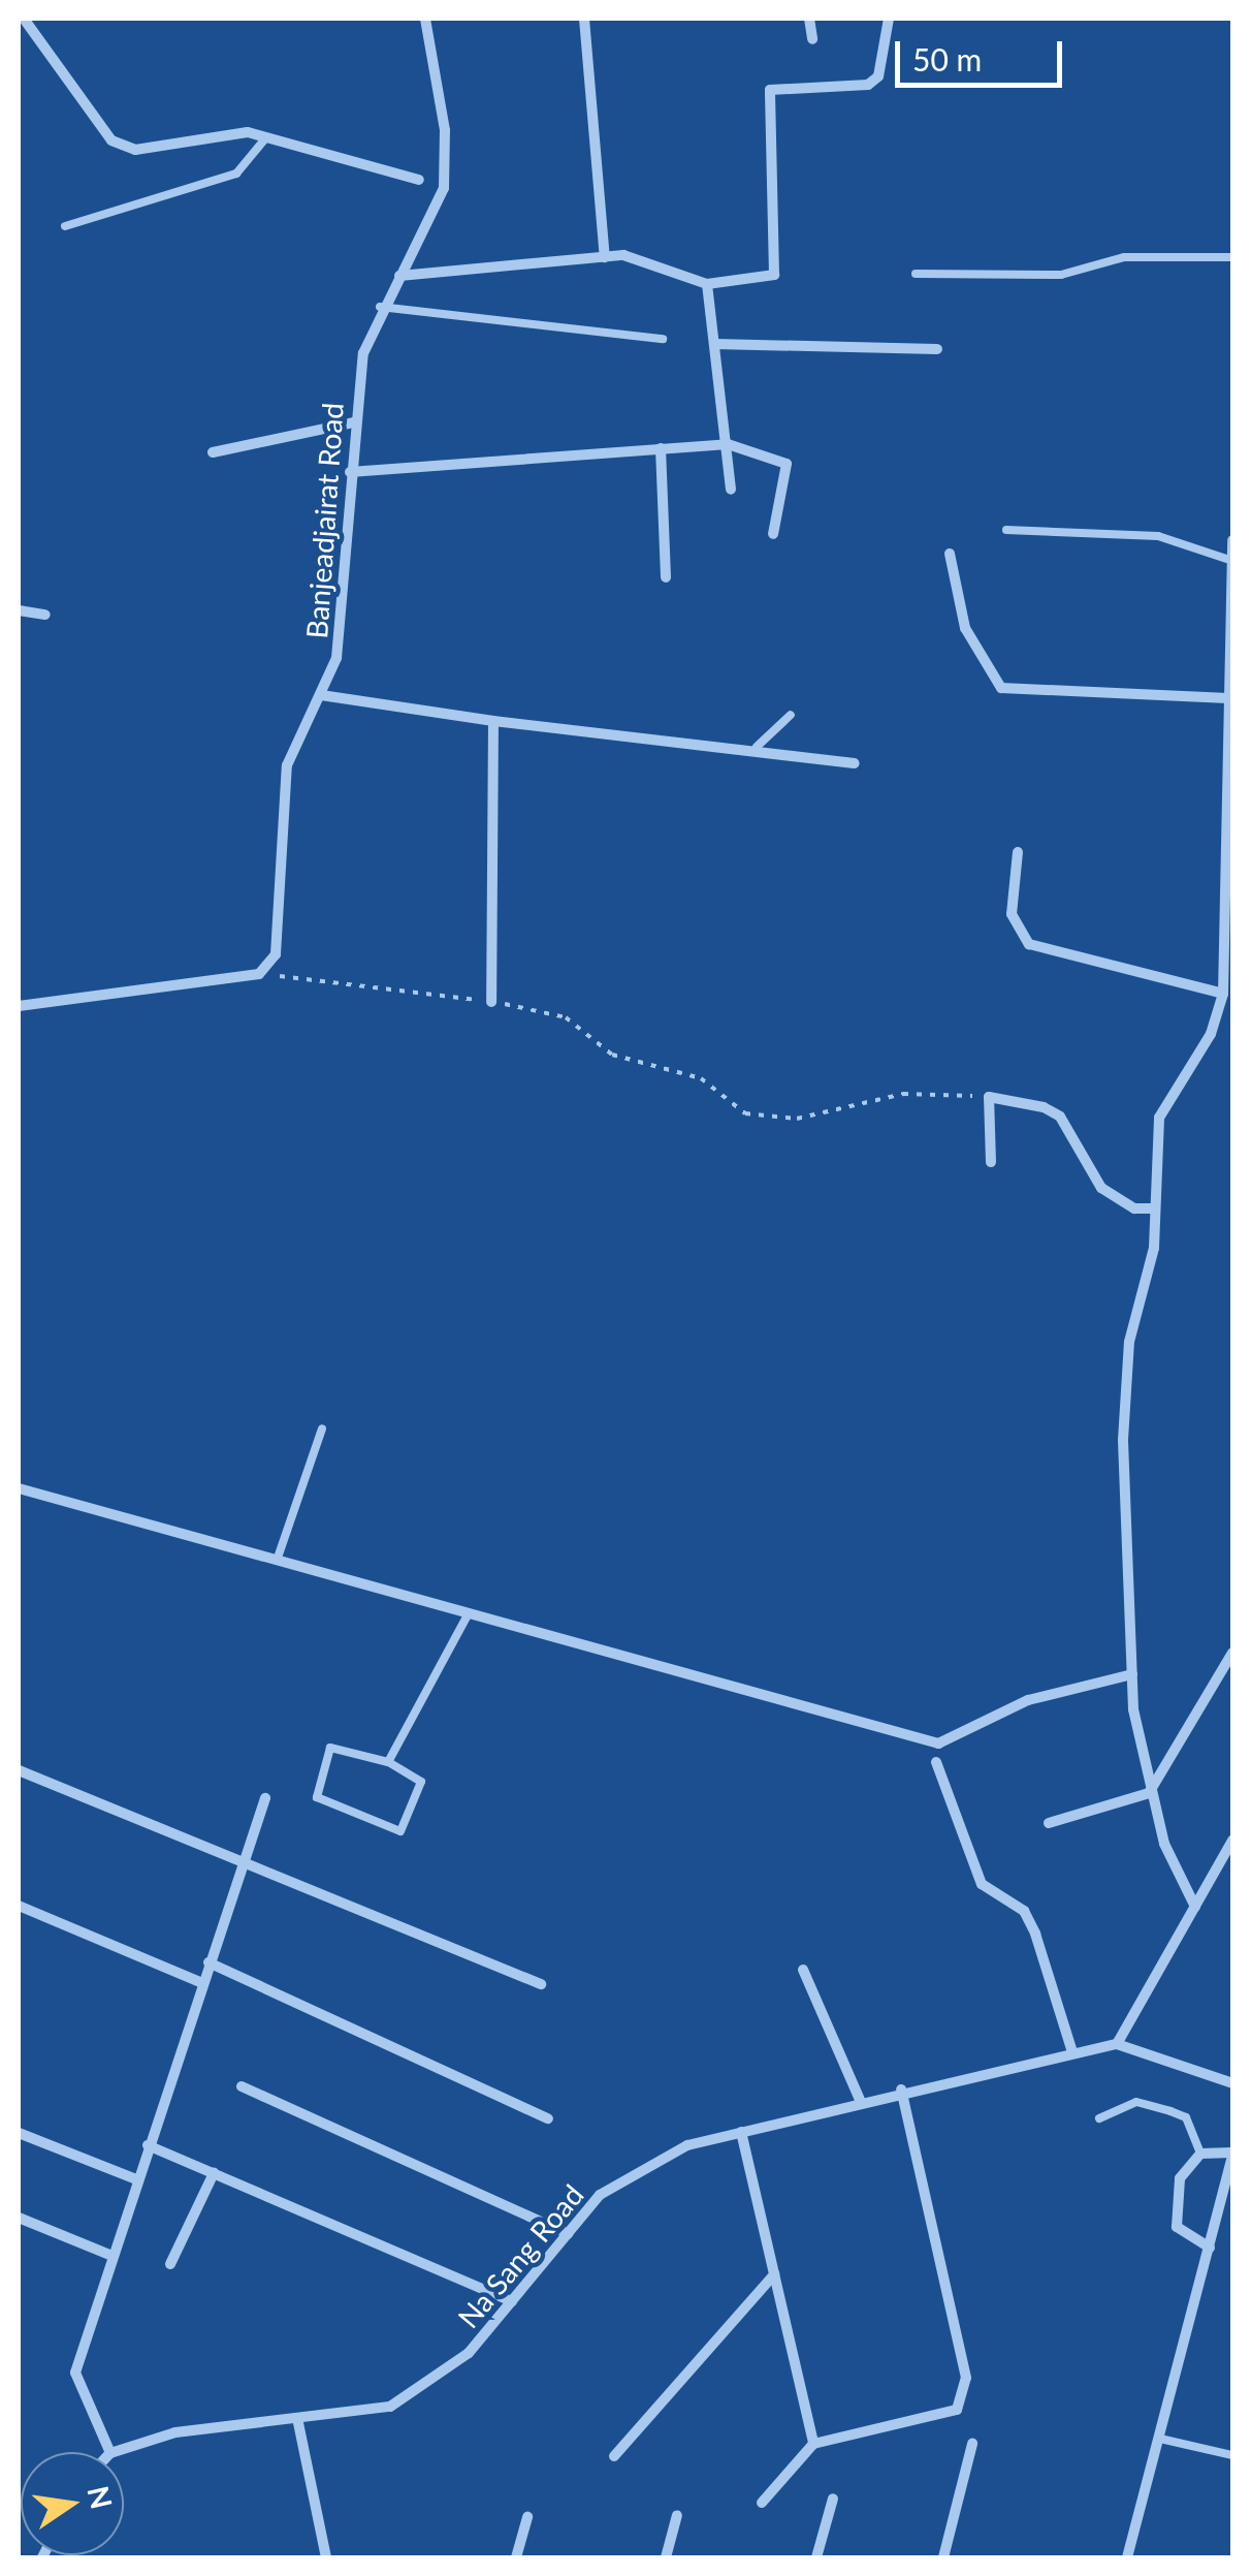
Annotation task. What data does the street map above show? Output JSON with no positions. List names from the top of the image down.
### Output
{
  "streets": {
    "street": ["Banjeadjairat Road", "Na Sang Road"]
  },
  "scale_bar": "50 m",
  "north": "right"
}
